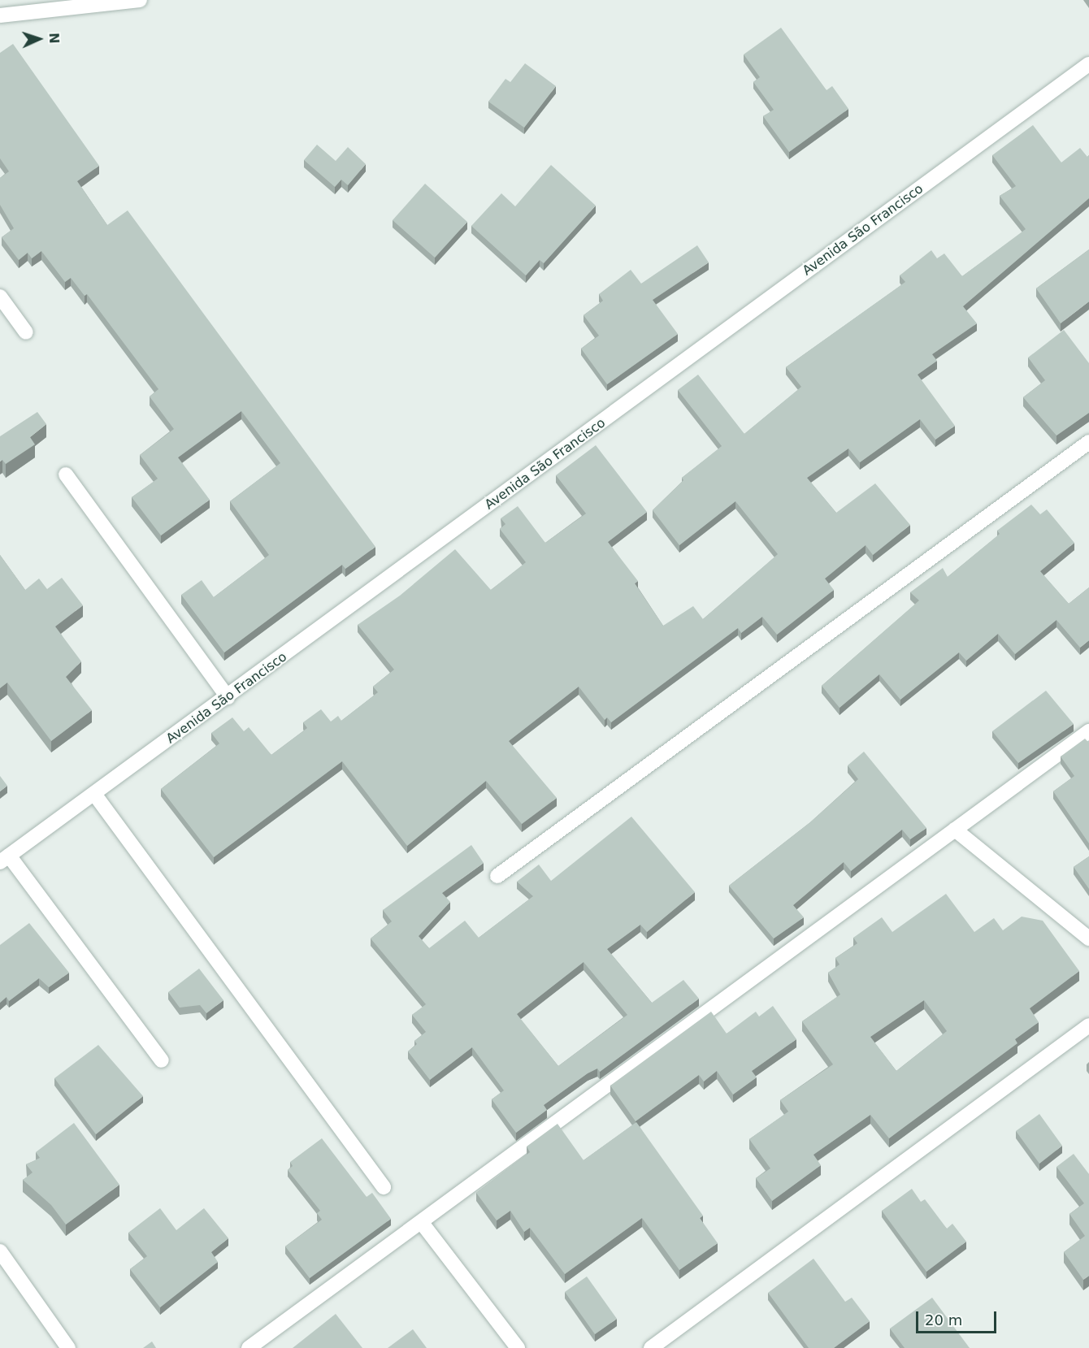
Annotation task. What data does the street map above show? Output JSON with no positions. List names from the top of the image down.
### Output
{
  "streets": {
    "street": ["Avenida São Francisco"]
  },
  "scale_bar": "20 m",
  "north": "right"
}
